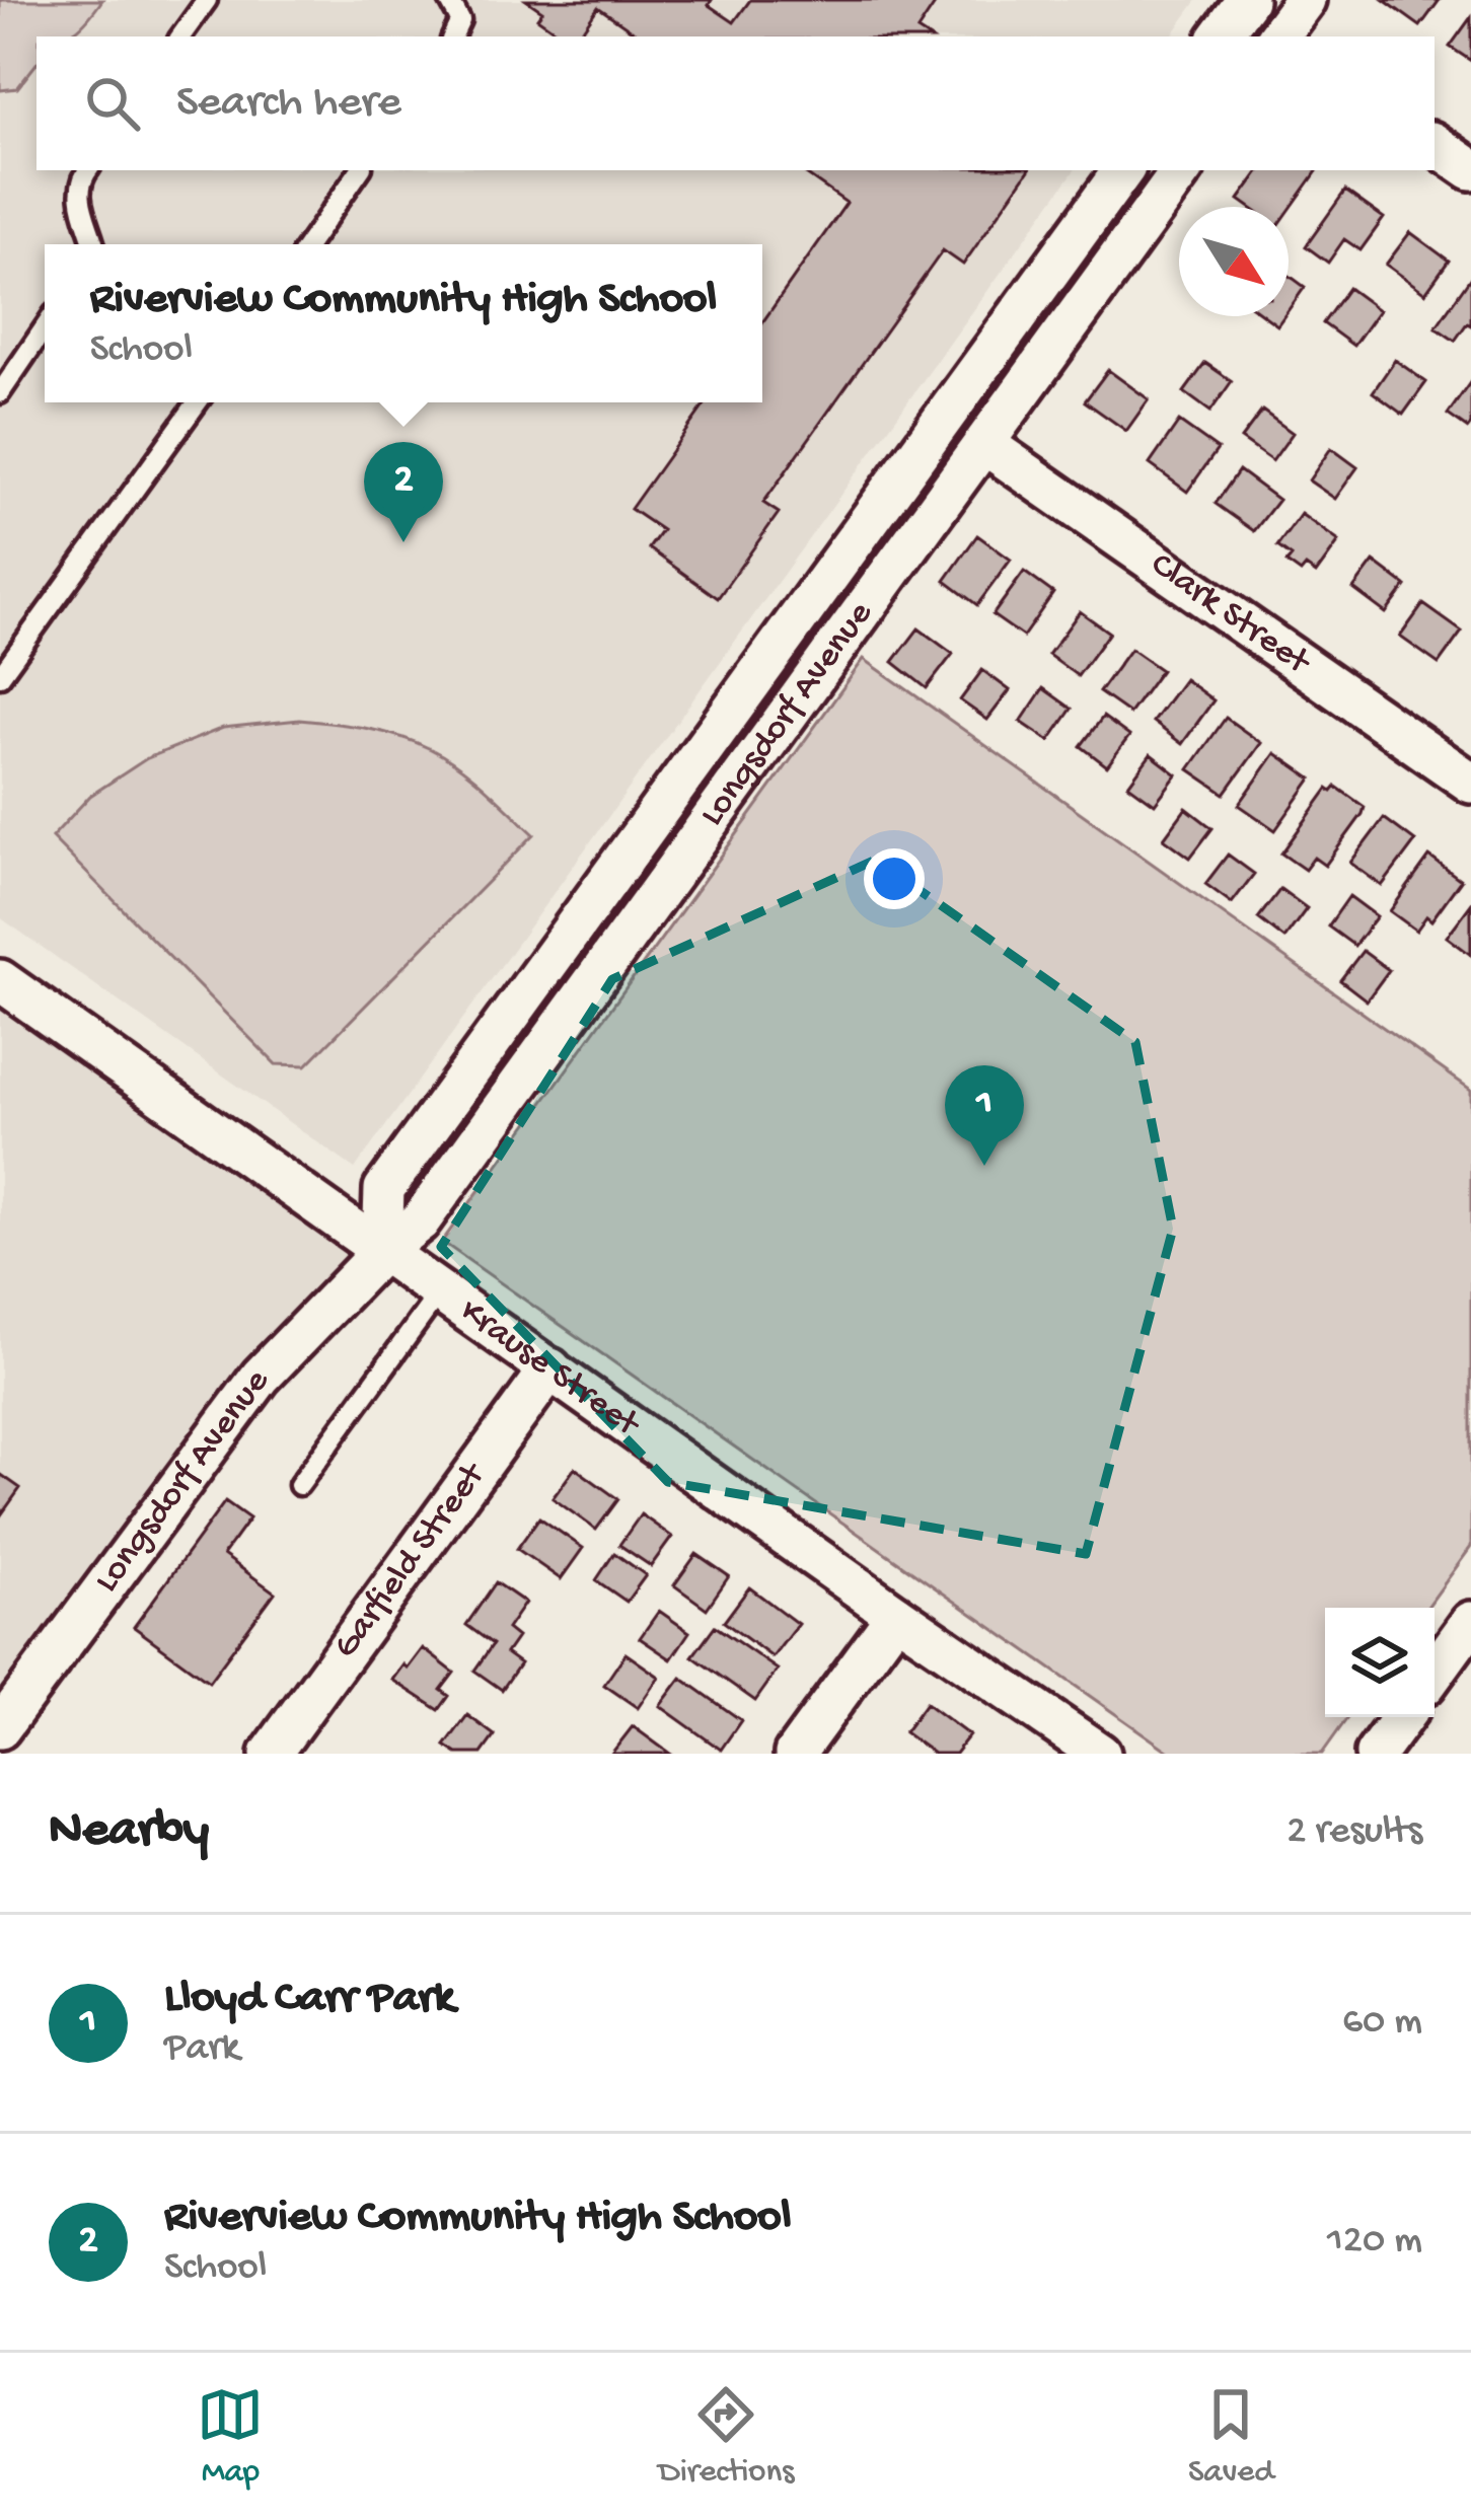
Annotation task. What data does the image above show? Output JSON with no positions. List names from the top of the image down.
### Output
{
  "streets": {
    "street": [
      "Clark Street",
      "Longsdorf Avenue",
      "Krause Street",
      "Garfield Street"
    ]
  },
  "crossings": [
    ["Clark Street", "Longsdorf Avenue"],
    ["Longsdorf Avenue", "Krause Street"],
    ["Krause Street", "Garfield Street"]
  ],
  "north": "bottom right",
  "page": {
    "search": "Search here",
    "popup": ["Riverview Community High School", "School"],
    "pins": ["2", "1"],
    "heading": ["Nearby", "2 results"],
    "list": [
      {
        "mark": "1",
        "name": "Lloyd Carr Park",
        "note": "Park",
        "value": "60 m"
      },
      {
        "mark": "2",
        "name": "Riverview Community High School",
        "note": "School",
        "value": "120 m"
      }
    ],
    "nav": ["Map", "Directions", "Saved"]
  }
}
